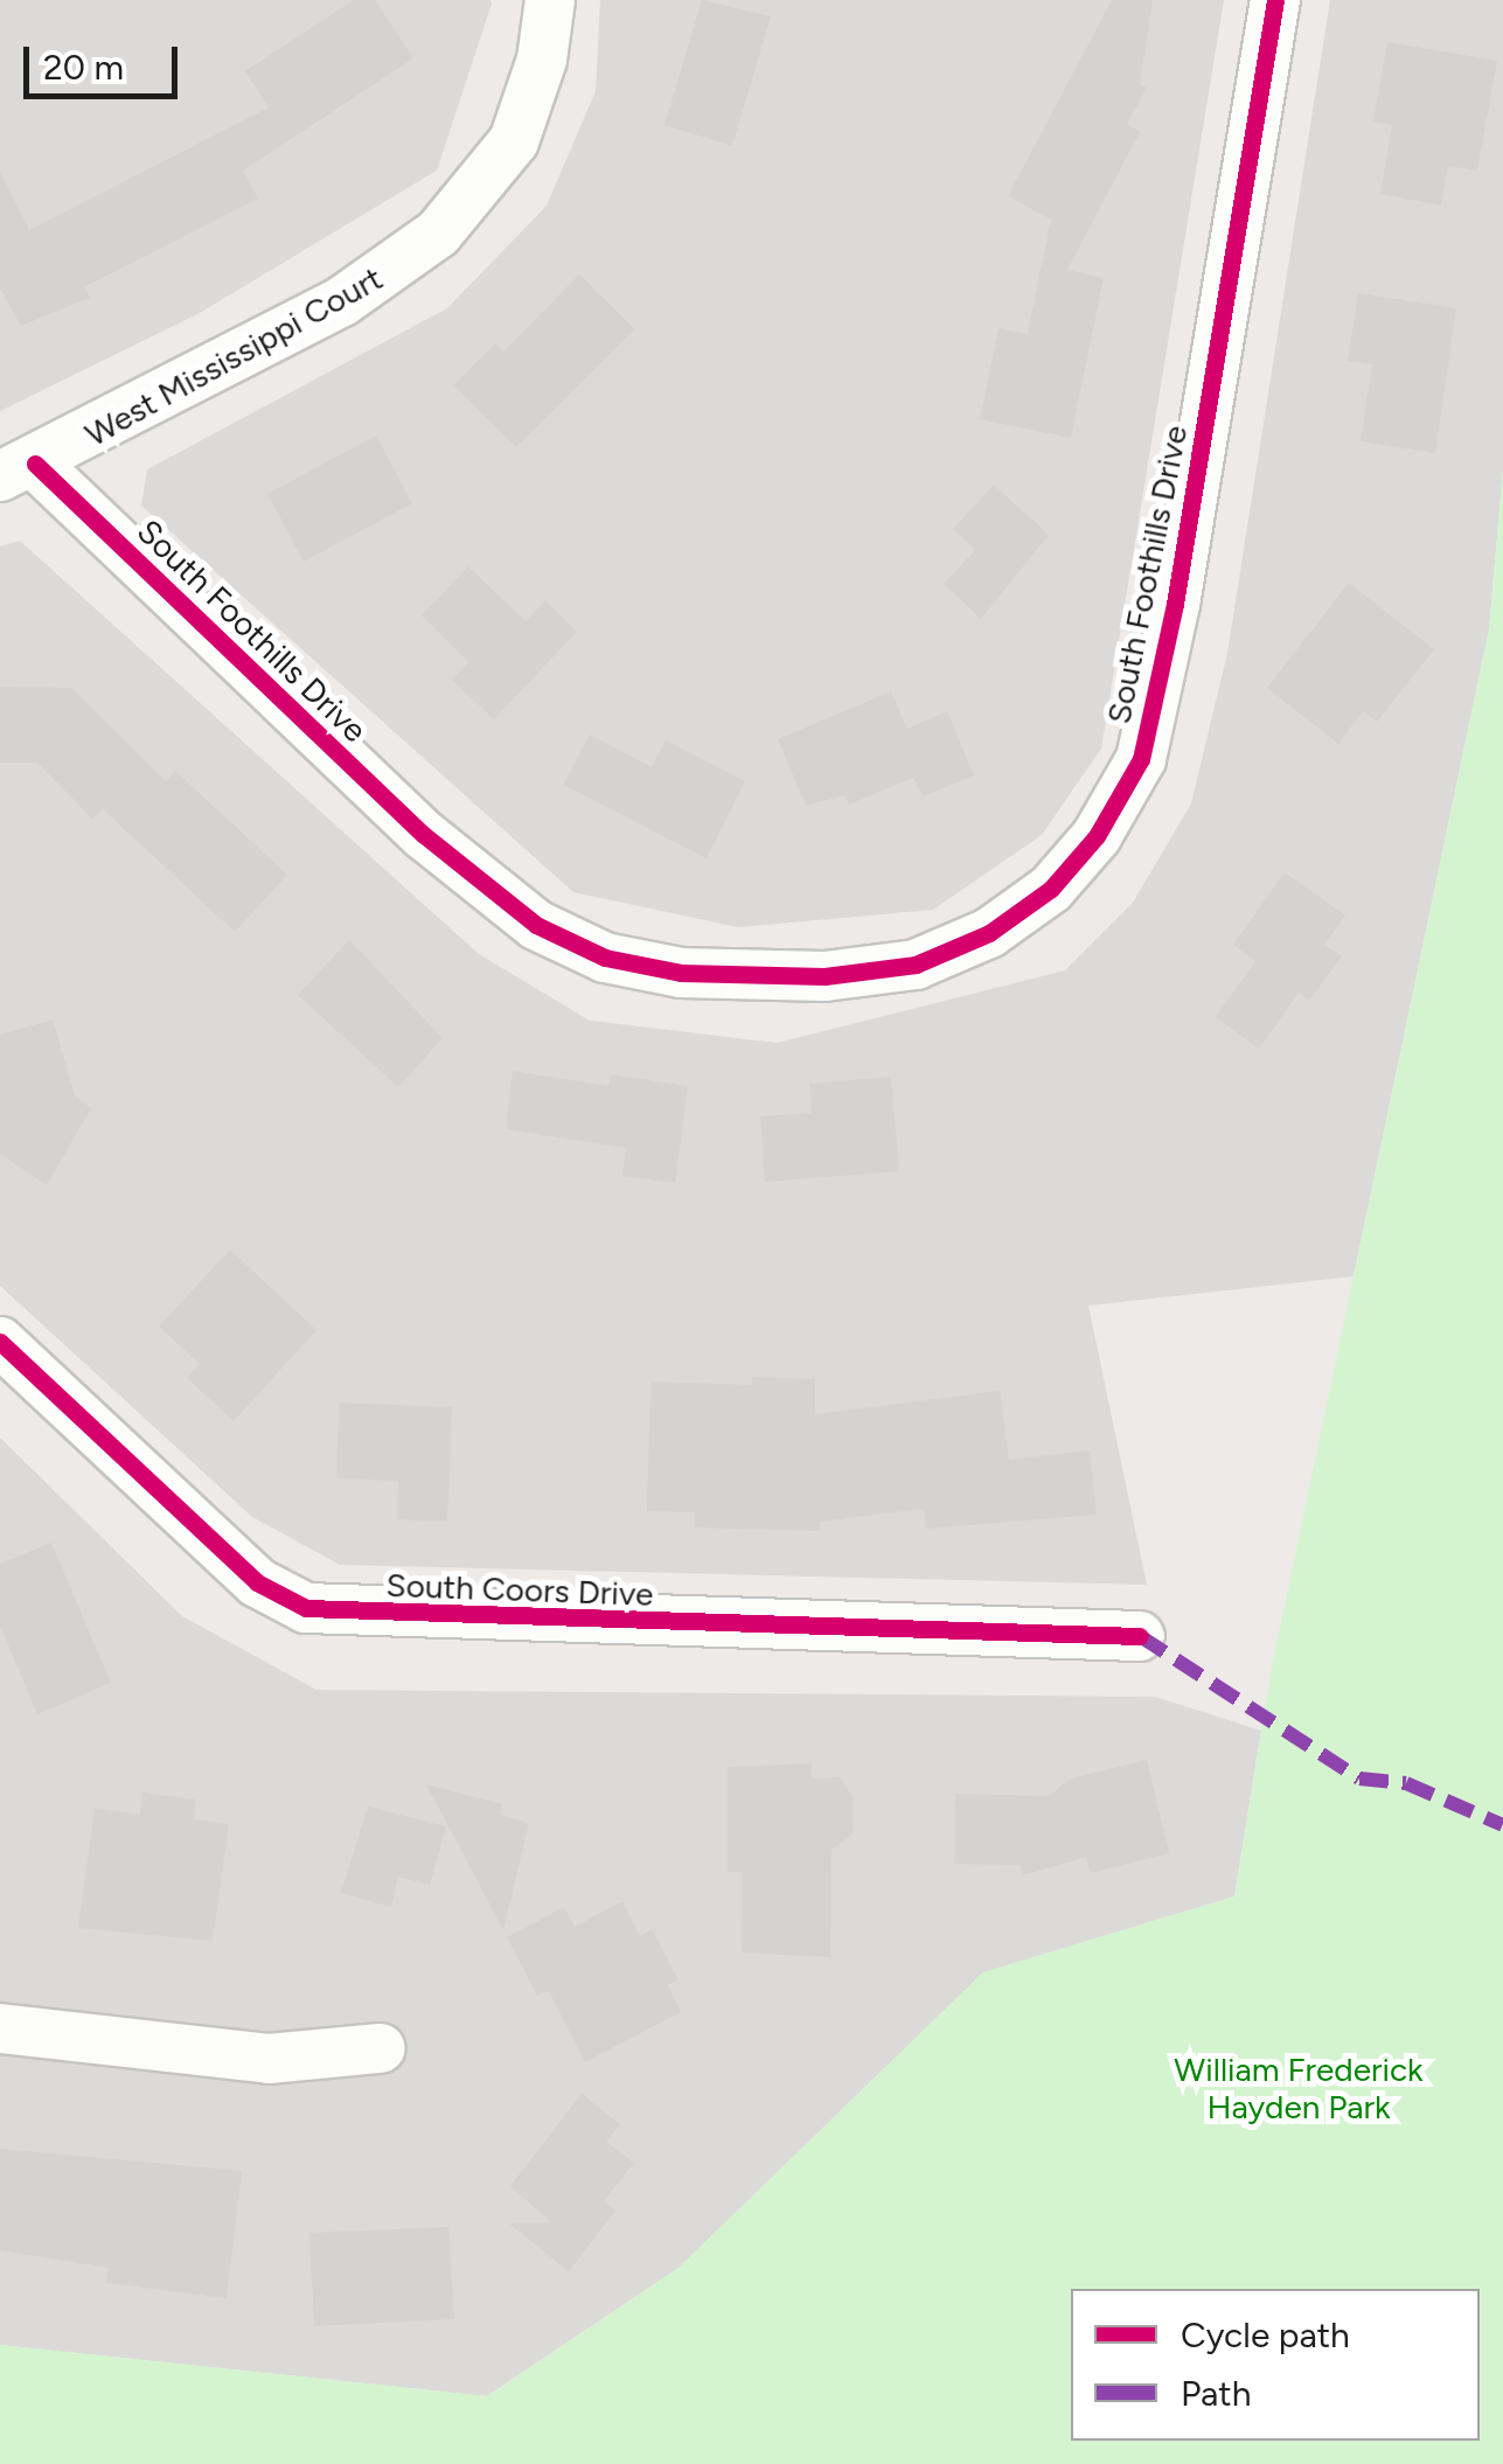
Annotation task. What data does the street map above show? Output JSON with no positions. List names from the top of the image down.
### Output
{
  "streets": {
    "street": ["West Mississippi Court", "South Foothills Drive", "South Coors Drive"]
  },
  "crossings": [
    ["West Mississippi Court", "South Foothills Drive"]
  ],
  "parks": ["William Frederick Hayden Park"],
  "legend": ["Cycle path", "Path"],
  "scale_bar": "20 m"
}
